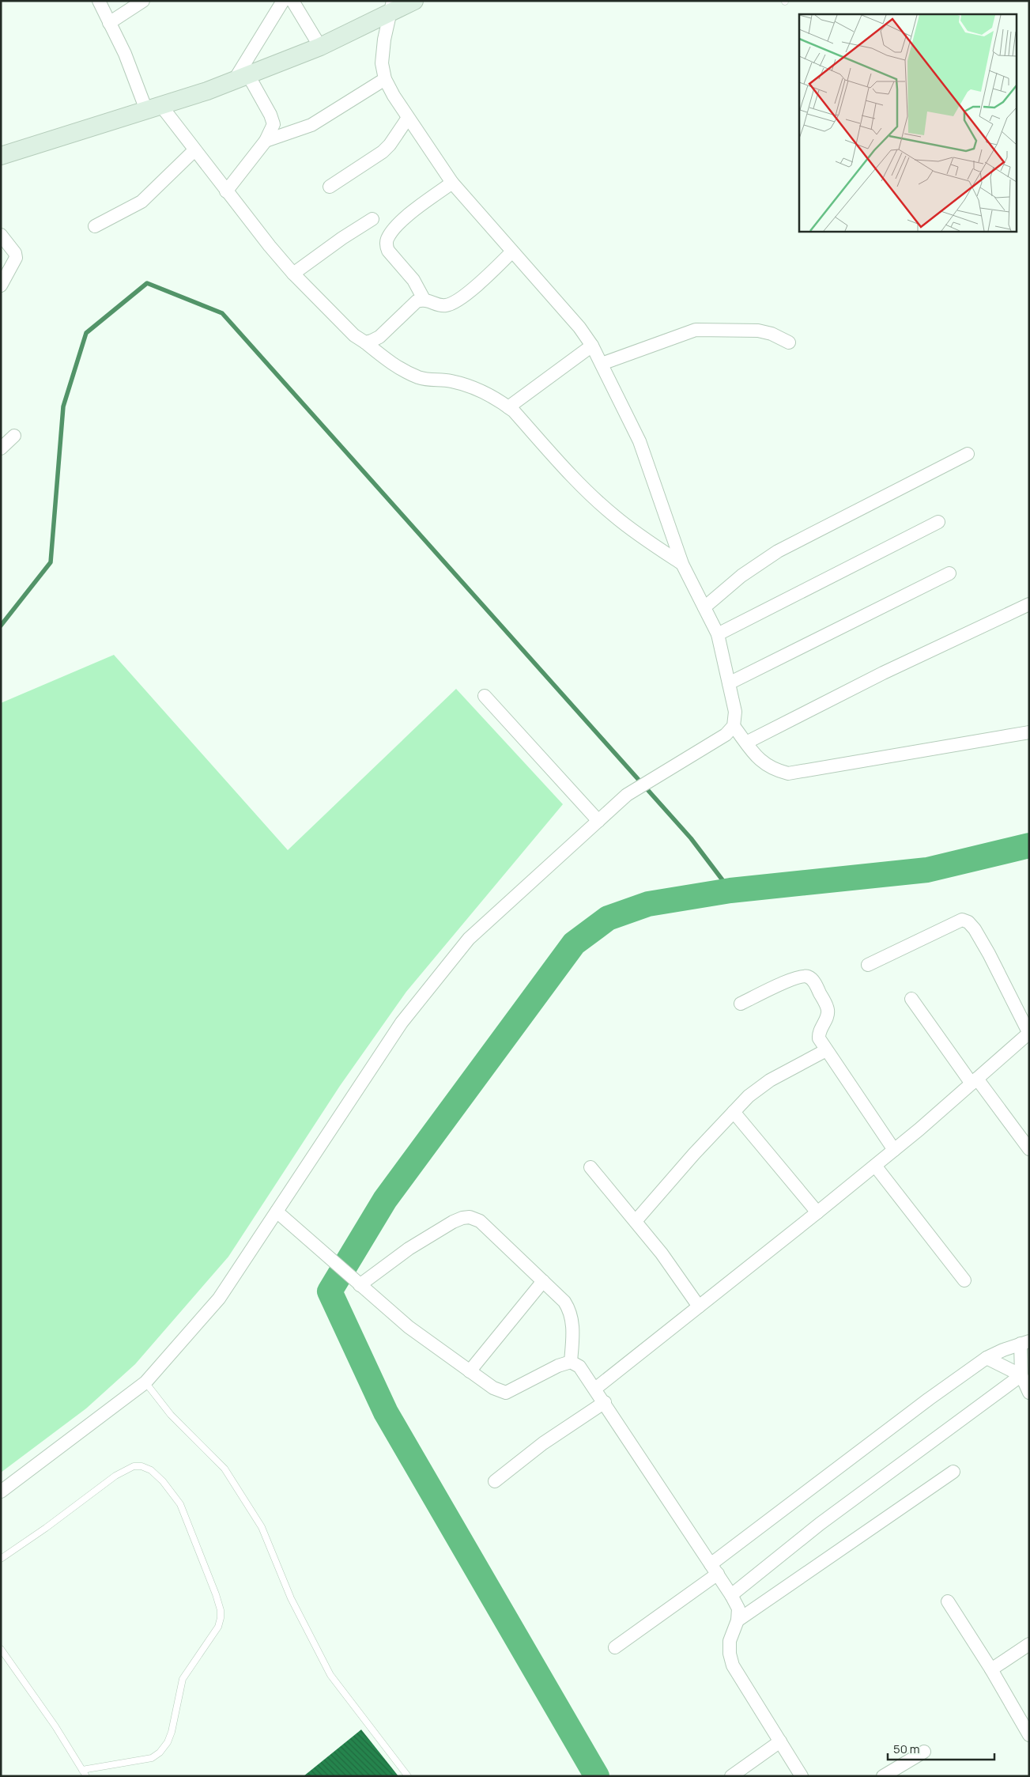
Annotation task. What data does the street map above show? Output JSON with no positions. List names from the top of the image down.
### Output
{
  "scale_bar": "50 m"
}
